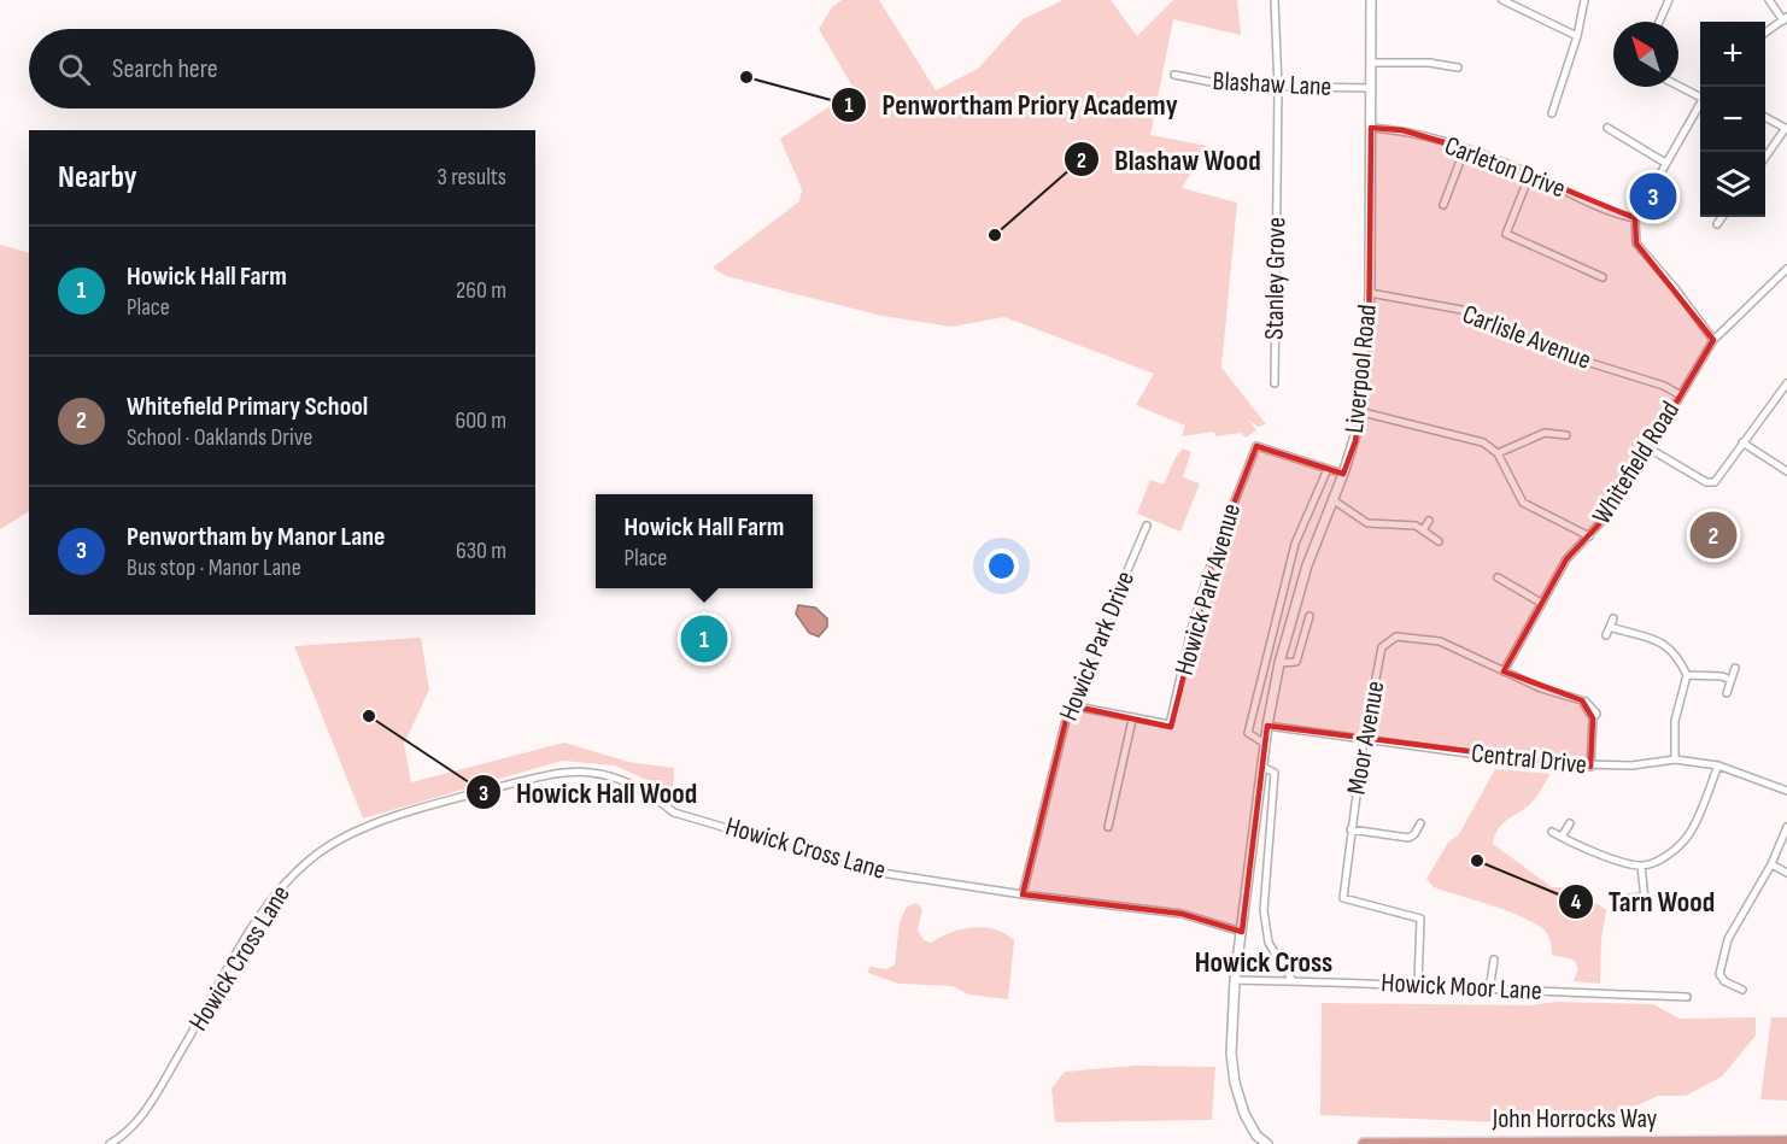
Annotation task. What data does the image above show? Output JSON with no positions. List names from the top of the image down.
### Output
{
  "streets": {
    "highway": ["John Horrocks Way"],
    "street": [
      "Blashaw Lane",
      "Carleton Drive",
      "Stanley Grove",
      "Carlisle Avenue",
      "Liverpool Road",
      "Whitefield Road",
      "Howick Park Avenue",
      "Howick Park Drive",
      "Moor Avenue",
      "Central Drive",
      "Howick Cross Lane",
      "Howick Moor Lane"
    ]
  },
  "crossings": [
    ["Blashaw Lane", "Stanley Grove"],
    ["Blashaw Lane", "Liverpool Road"],
    ["Carleton Drive", "Liverpool Road"],
    ["Carlisle Avenue", "Liverpool Road"],
    ["Carlisle Avenue", "Whitefield Road"],
    ["Liverpool Road", "Howick Park Avenue"],
    ["Liverpool Road", "Central Drive"],
    ["Liverpool Road", "Howick Cross Lane"],
    ["Liverpool Road", "Howick Moor Lane"],
    ["Whitefield Road", "Moor Avenue"],
    ["Howick Park Avenue", "Howick Park Drive"],
    ["Howick Park Drive", "Howick Cross Lane"],
    ["Moor Avenue", "Central Drive"],
    ["Moor Avenue", "Howick Moor Lane"]
  ],
  "districts": ["Howick Cross"],
  "places": [
    "Penwortham Priory Academy",
    "Blashaw Wood",
    "Howick Hall Wood",
    "Tarn Wood"
  ],
  "north": "top left",
  "page": {
    "map_buttons": ["+", "−"],
    "search": "Search here",
    "heading": ["Nearby", "3 results"],
    "pins": ["3", "2", "1"],
    "list": [
      {
        "mark": "1",
        "name": "Howick Hall Farm",
        "note": "Place",
        "value": "260 m"
      },
      {
        "mark": "2",
        "name": "Whitefield Primary School",
        "note": "School · Oaklands Drive",
        "value": "600 m"
      },
      {
        "mark": "3",
        "name": "Penwortham by Manor Lane",
        "note": "Bus stop · Manor Lane",
        "value": "630 m"
      }
    ],
    "popup": ["Howick Hall Farm", "Place"]
  }
}
